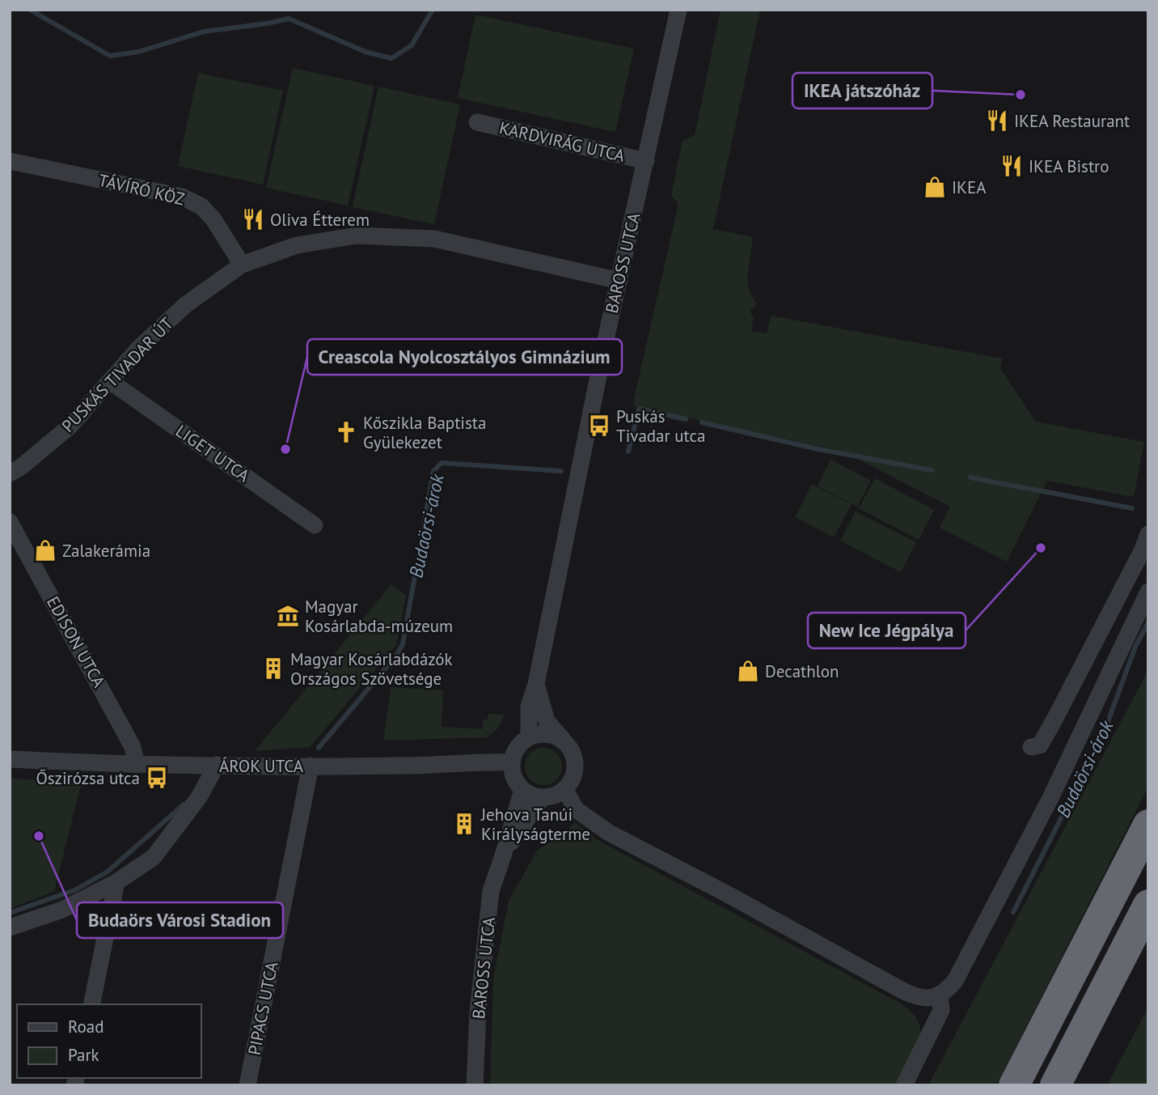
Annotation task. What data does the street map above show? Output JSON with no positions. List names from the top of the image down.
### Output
{
  "streets": {
    "street": [
      "KARDVIRÁG UTCA",
      "TÁVÍRÓ KÖZ",
      "BAROSS UTCA",
      "PUSKÁS TIVADAR ÚT",
      "LIGET UTCA",
      "EDISON UTCA",
      "ÁROK UTCA",
      "PIPACS UTCA"
    ]
  },
  "crossings": [
    ["KARDVIRÁG UTCA", "BAROSS UTCA"],
    ["TÁVÍRÓ KÖZ", "PUSKÁS TIVADAR ÚT"],
    ["BAROSS UTCA", "PUSKÁS TIVADAR ÚT"],
    ["BAROSS UTCA", "ÁROK UTCA"],
    ["PUSKÁS TIVADAR ÚT", "LIGET UTCA"],
    ["EDISON UTCA", "ÁROK UTCA"],
    ["ÁROK UTCA", "PIPACS UTCA"]
  ],
  "water": ["Budaörsi-árok"],
  "places": {
    "other": [
      "IKEA játszóház",
      "Creascola Nyolcosztályos Gimnázium",
      "New Ice Jégpálya",
      "Budaörs Városi Stadion"
    ],
    "restaurant": ["IKEA Restaurant", "IKEA Bistro", "Oliva Étterem"],
    "shop": ["IKEA", "Zalakerámia", "Decathlon"],
    "bus stop": ["Puskás Tivadar utca", "Őszirózsa utca"],
    "church": ["Kőszikla Baptista Gyülekezet"],
    "museum": ["Magyar Kosárlabda-múzeum"],
    "building": ["Magyar Kosárlabdázók Országos Szövetsége", "Jehova Tanúi Királyságterme"]
  },
  "legend": ["Road", "Park"]
}
